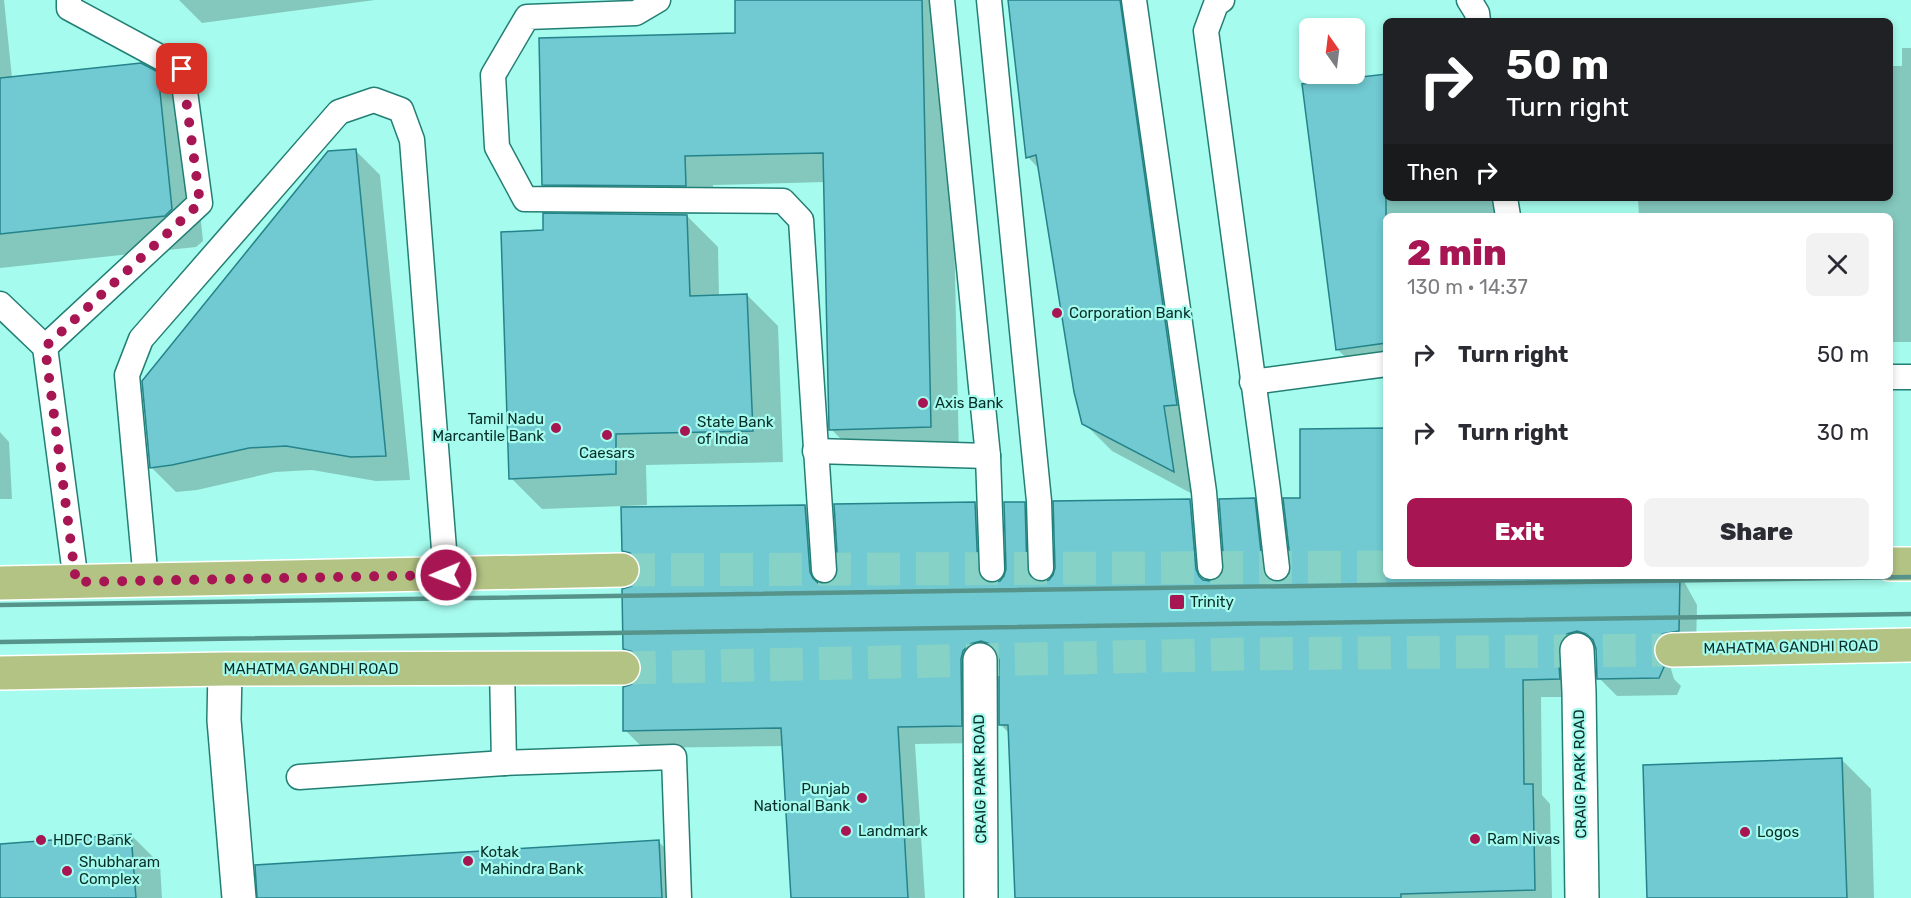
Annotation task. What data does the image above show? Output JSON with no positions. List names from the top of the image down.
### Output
{
  "streets": {
    "main road": ["MAHATMA GANDHI ROAD"],
    "street": ["CRAIG PARK ROAD"]
  },
  "places": {
    "other": [
      "Corporation Bank",
      "Axis Bank",
      "Tamil Nadu Marcantile Bank",
      "State Bank of India",
      "Caesars",
      "Punjab National Bank",
      "Landmark",
      "Logos",
      "Ram Nivas",
      "HDFC Bank",
      "Kotak Mahindra Bank",
      "Shubharam Complex"
    ],
    "transit": ["Trinity"]
  },
  "north": "top",
  "page": {
    "turn": ["50 m", "Turn right"],
    "then": "Then",
    "heading": ["2 min", "130 m · 14:37"],
    "list": [
      {
        "name": "Turn right",
        "value": "50 m"
      },
      {
        "name": "Turn right",
        "value": "30 m"
      }
    ],
    "buttons": ["Exit", "Share"]
  }
}
